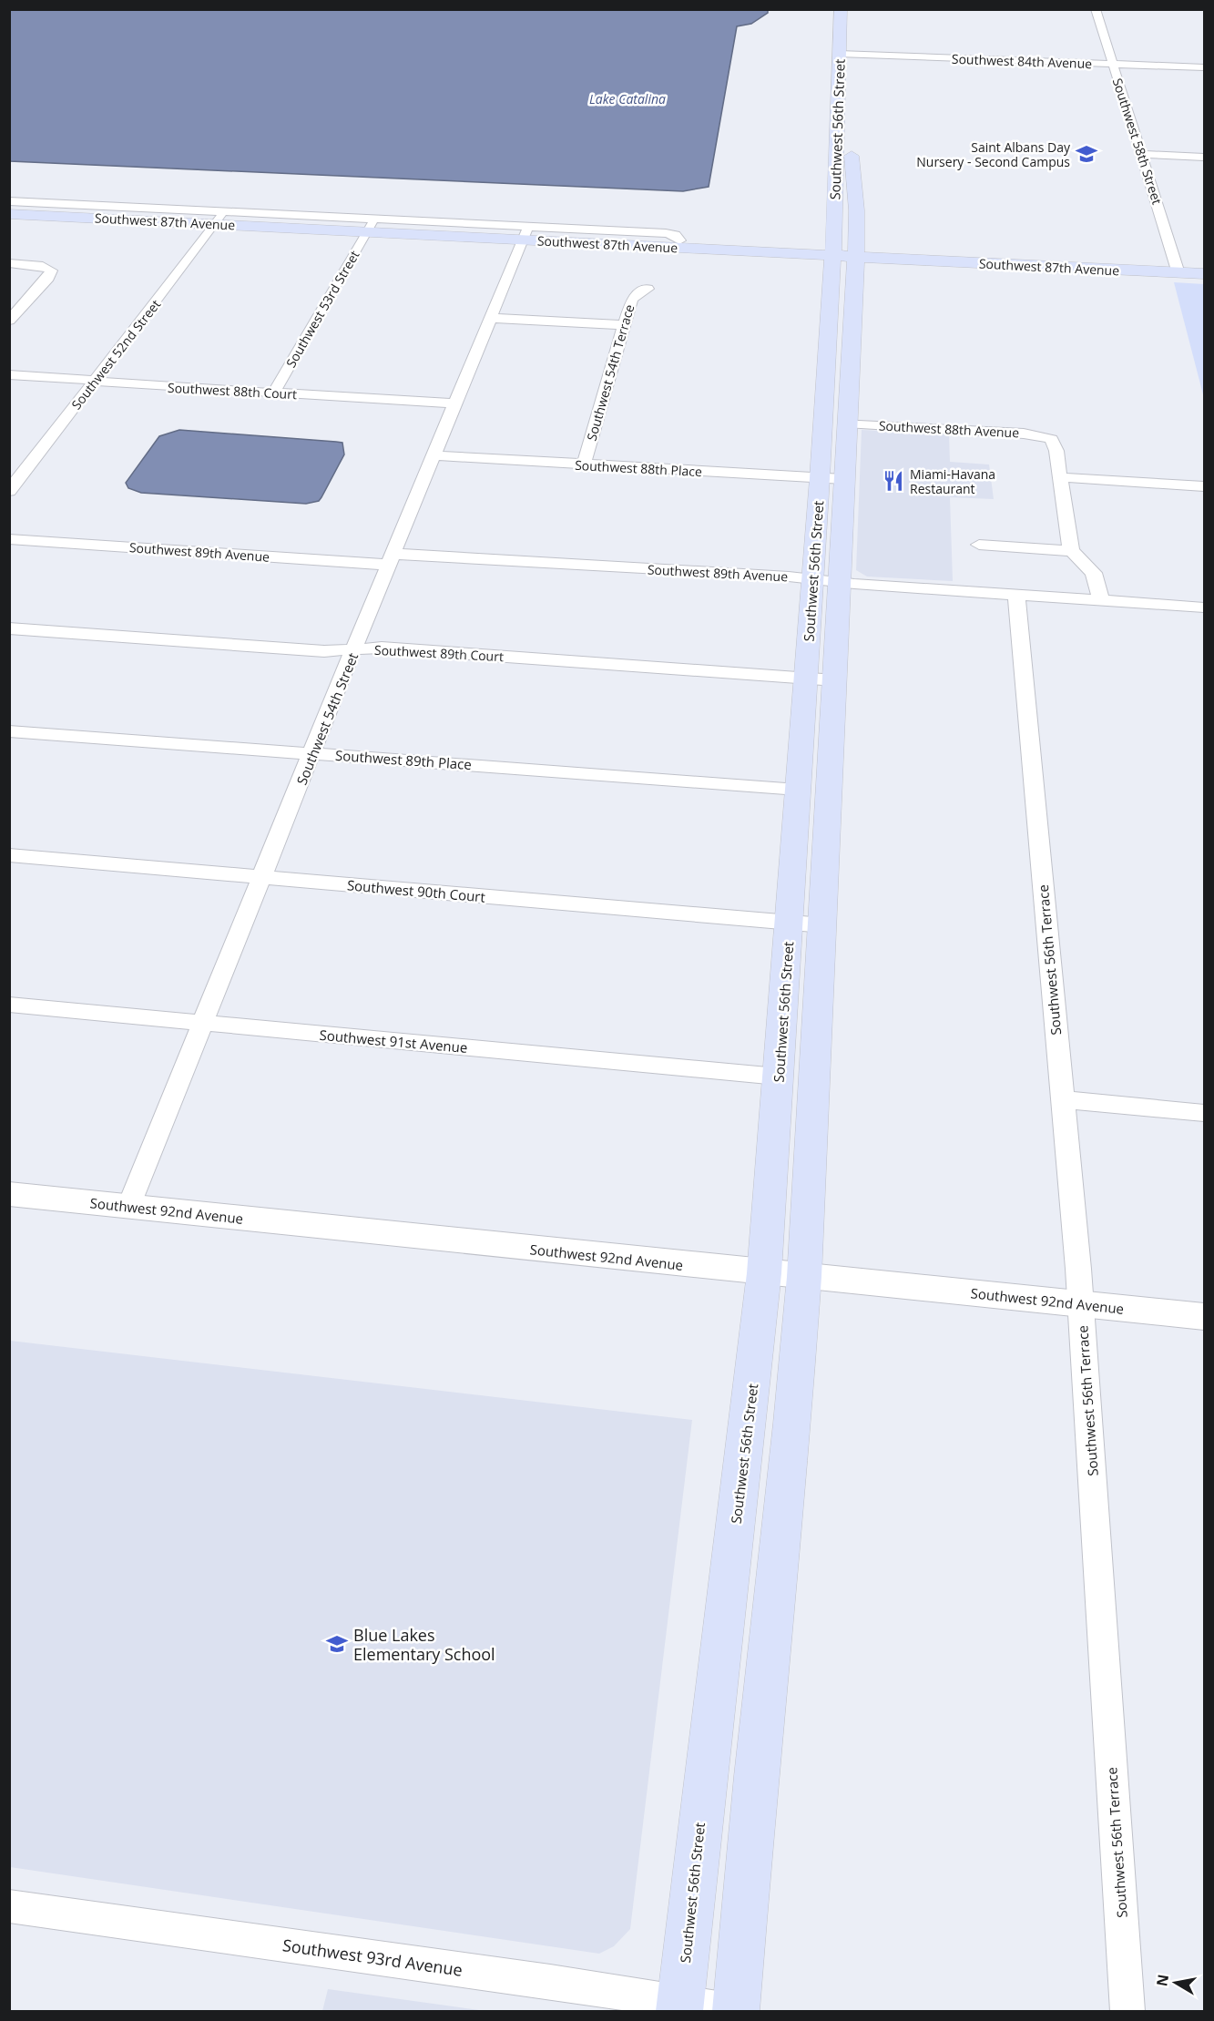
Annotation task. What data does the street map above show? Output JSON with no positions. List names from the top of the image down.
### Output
{
  "streets": {
    "main road": ["Southwest 56th Street", "Southwest 87th Avenue"],
    "street": [
      "Southwest 84th Avenue",
      "Southwest 58th Street",
      "Southwest 53rd Street",
      "Southwest 52nd Street",
      "Southwest 54th Terrace",
      "Southwest 88th Court",
      "Southwest 88th Avenue",
      "Southwest 88th Place",
      "Southwest 89th Avenue",
      "Southwest 89th Court",
      "Southwest 54th Street",
      "Southwest 89th Place",
      "Southwest 90th Court",
      "Southwest 56th Terrace",
      "Southwest 91st Avenue",
      "Southwest 92nd Avenue",
      "Southwest 93rd Avenue"
    ]
  },
  "crossings": [
    ["Southwest 84th Avenue", "Southwest 56th Street"],
    ["Southwest 84th Avenue", "Southwest 58th Street"],
    ["Southwest 56th Street", "Southwest 87th Avenue"],
    ["Southwest 56th Street", "Southwest 88th Avenue"],
    ["Southwest 56th Street", "Southwest 88th Place"],
    ["Southwest 56th Street", "Southwest 89th Avenue"],
    ["Southwest 56th Street", "Southwest 89th Court"],
    ["Southwest 56th Street", "Southwest 89th Place"],
    ["Southwest 56th Street", "Southwest 90th Court"],
    ["Southwest 56th Street", "Southwest 91st Avenue"],
    ["Southwest 56th Street", "Southwest 92nd Avenue"],
    ["Southwest 56th Street", "Southwest 93rd Avenue"],
    ["Southwest 58th Street", "Southwest 87th Avenue"],
    ["Southwest 87th Avenue", "Southwest 53rd Street"],
    ["Southwest 87th Avenue", "Southwest 52nd Street"],
    ["Southwest 87th Avenue", "Southwest 54th Street"],
    ["Southwest 53rd Street", "Southwest 88th Court"],
    ["Southwest 52nd Street", "Southwest 88th Court"],
    ["Southwest 54th Terrace", "Southwest 88th Place"],
    ["Southwest 88th Court", "Southwest 54th Street"],
    ["Southwest 88th Place", "Southwest 54th Street"],
    ["Southwest 89th Avenue", "Southwest 54th Street"],
    ["Southwest 89th Avenue", "Southwest 56th Terrace"],
    ["Southwest 89th Court", "Southwest 54th Street"],
    ["Southwest 54th Street", "Southwest 89th Place"],
    ["Southwest 54th Street", "Southwest 90th Court"],
    ["Southwest 54th Street", "Southwest 91st Avenue"],
    ["Southwest 54th Street", "Southwest 92nd Avenue"],
    ["Southwest 56th Terrace", "Southwest 92nd Avenue"]
  ],
  "water": ["Lake Catalina"],
  "places": {
    "school or university": ["Saint Albans Day Nursery - Second Campus", "Blue Lakes Elementary School"],
    "restaurant": ["Miami-Havana Restaurant"]
  },
  "north": "left"
}
